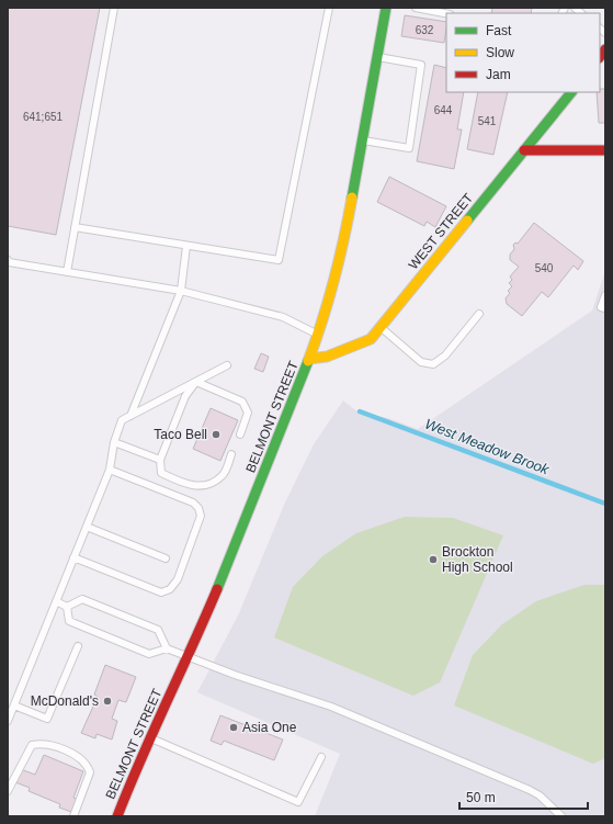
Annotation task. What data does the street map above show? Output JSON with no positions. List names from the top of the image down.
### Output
{
  "streets": {
    "main road": ["WEST STREET", "BELMONT STREET"]
  },
  "crossings": [
    ["WEST STREET", "BELMONT STREET"]
  ],
  "water": ["West Meadow Brook"],
  "places": [
    "Taco Bell",
    "Brockton High School",
    "McDonald's",
    "Asia One"
  ],
  "house_numbers": [
    "632",
    "644",
    "641;651",
    "541",
    "540"
  ],
  "legend": ["Fast", "Slow", "Jam"],
  "scale_bar": "50 m"
}
